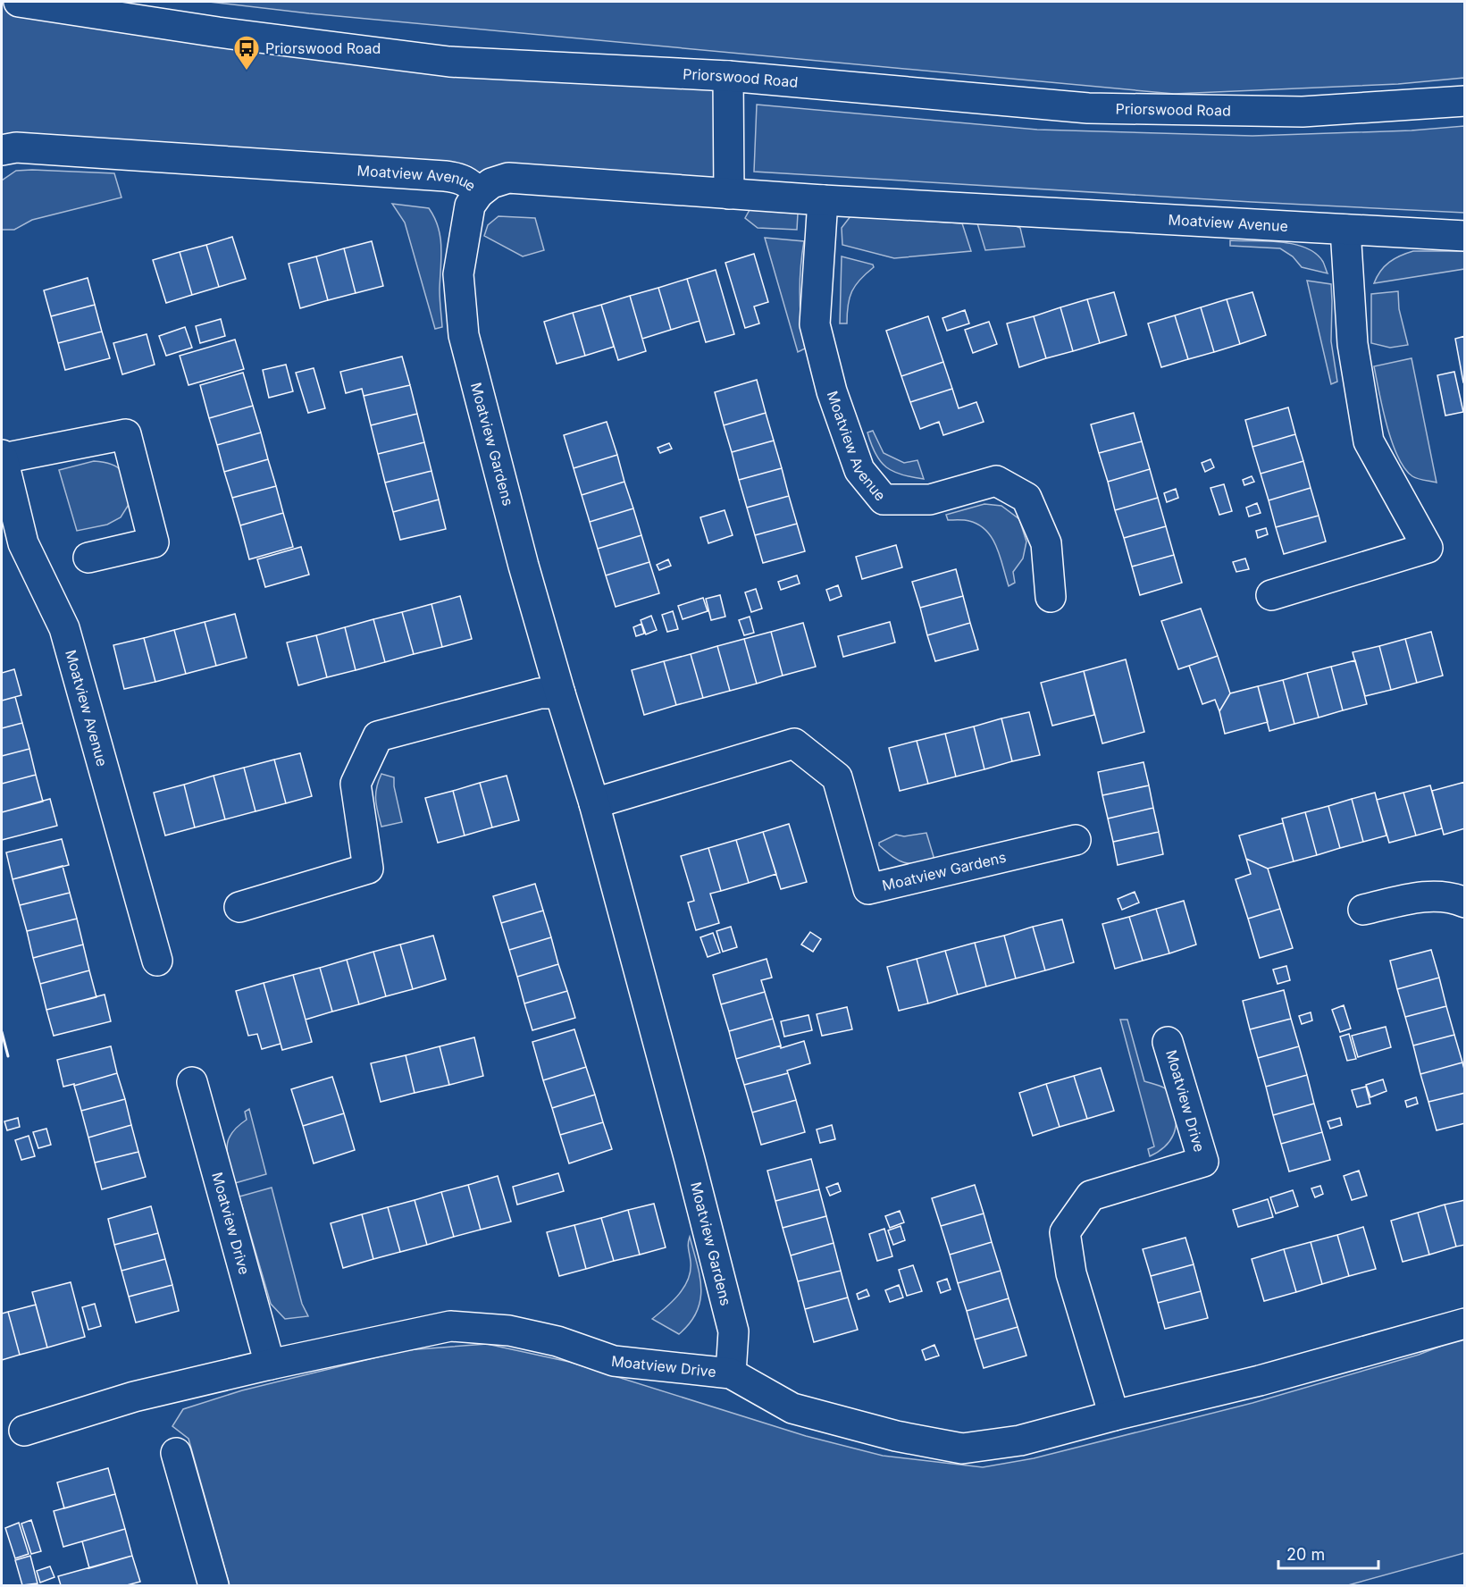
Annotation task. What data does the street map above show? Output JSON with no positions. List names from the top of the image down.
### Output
{
  "streets": {
    "street": [
      "Priorswood Road",
      "Moatview Avenue",
      "Moatview Gardens",
      "Moatview Drive"
    ]
  },
  "crossings": [
    ["Moatview Avenue", "Moatview Gardens"],
    ["Moatview Gardens", "Moatview Drive"]
  ],
  "places": {
    "bus stop": ["Priorswood Road"]
  },
  "scale_bar": "20 m"
}
